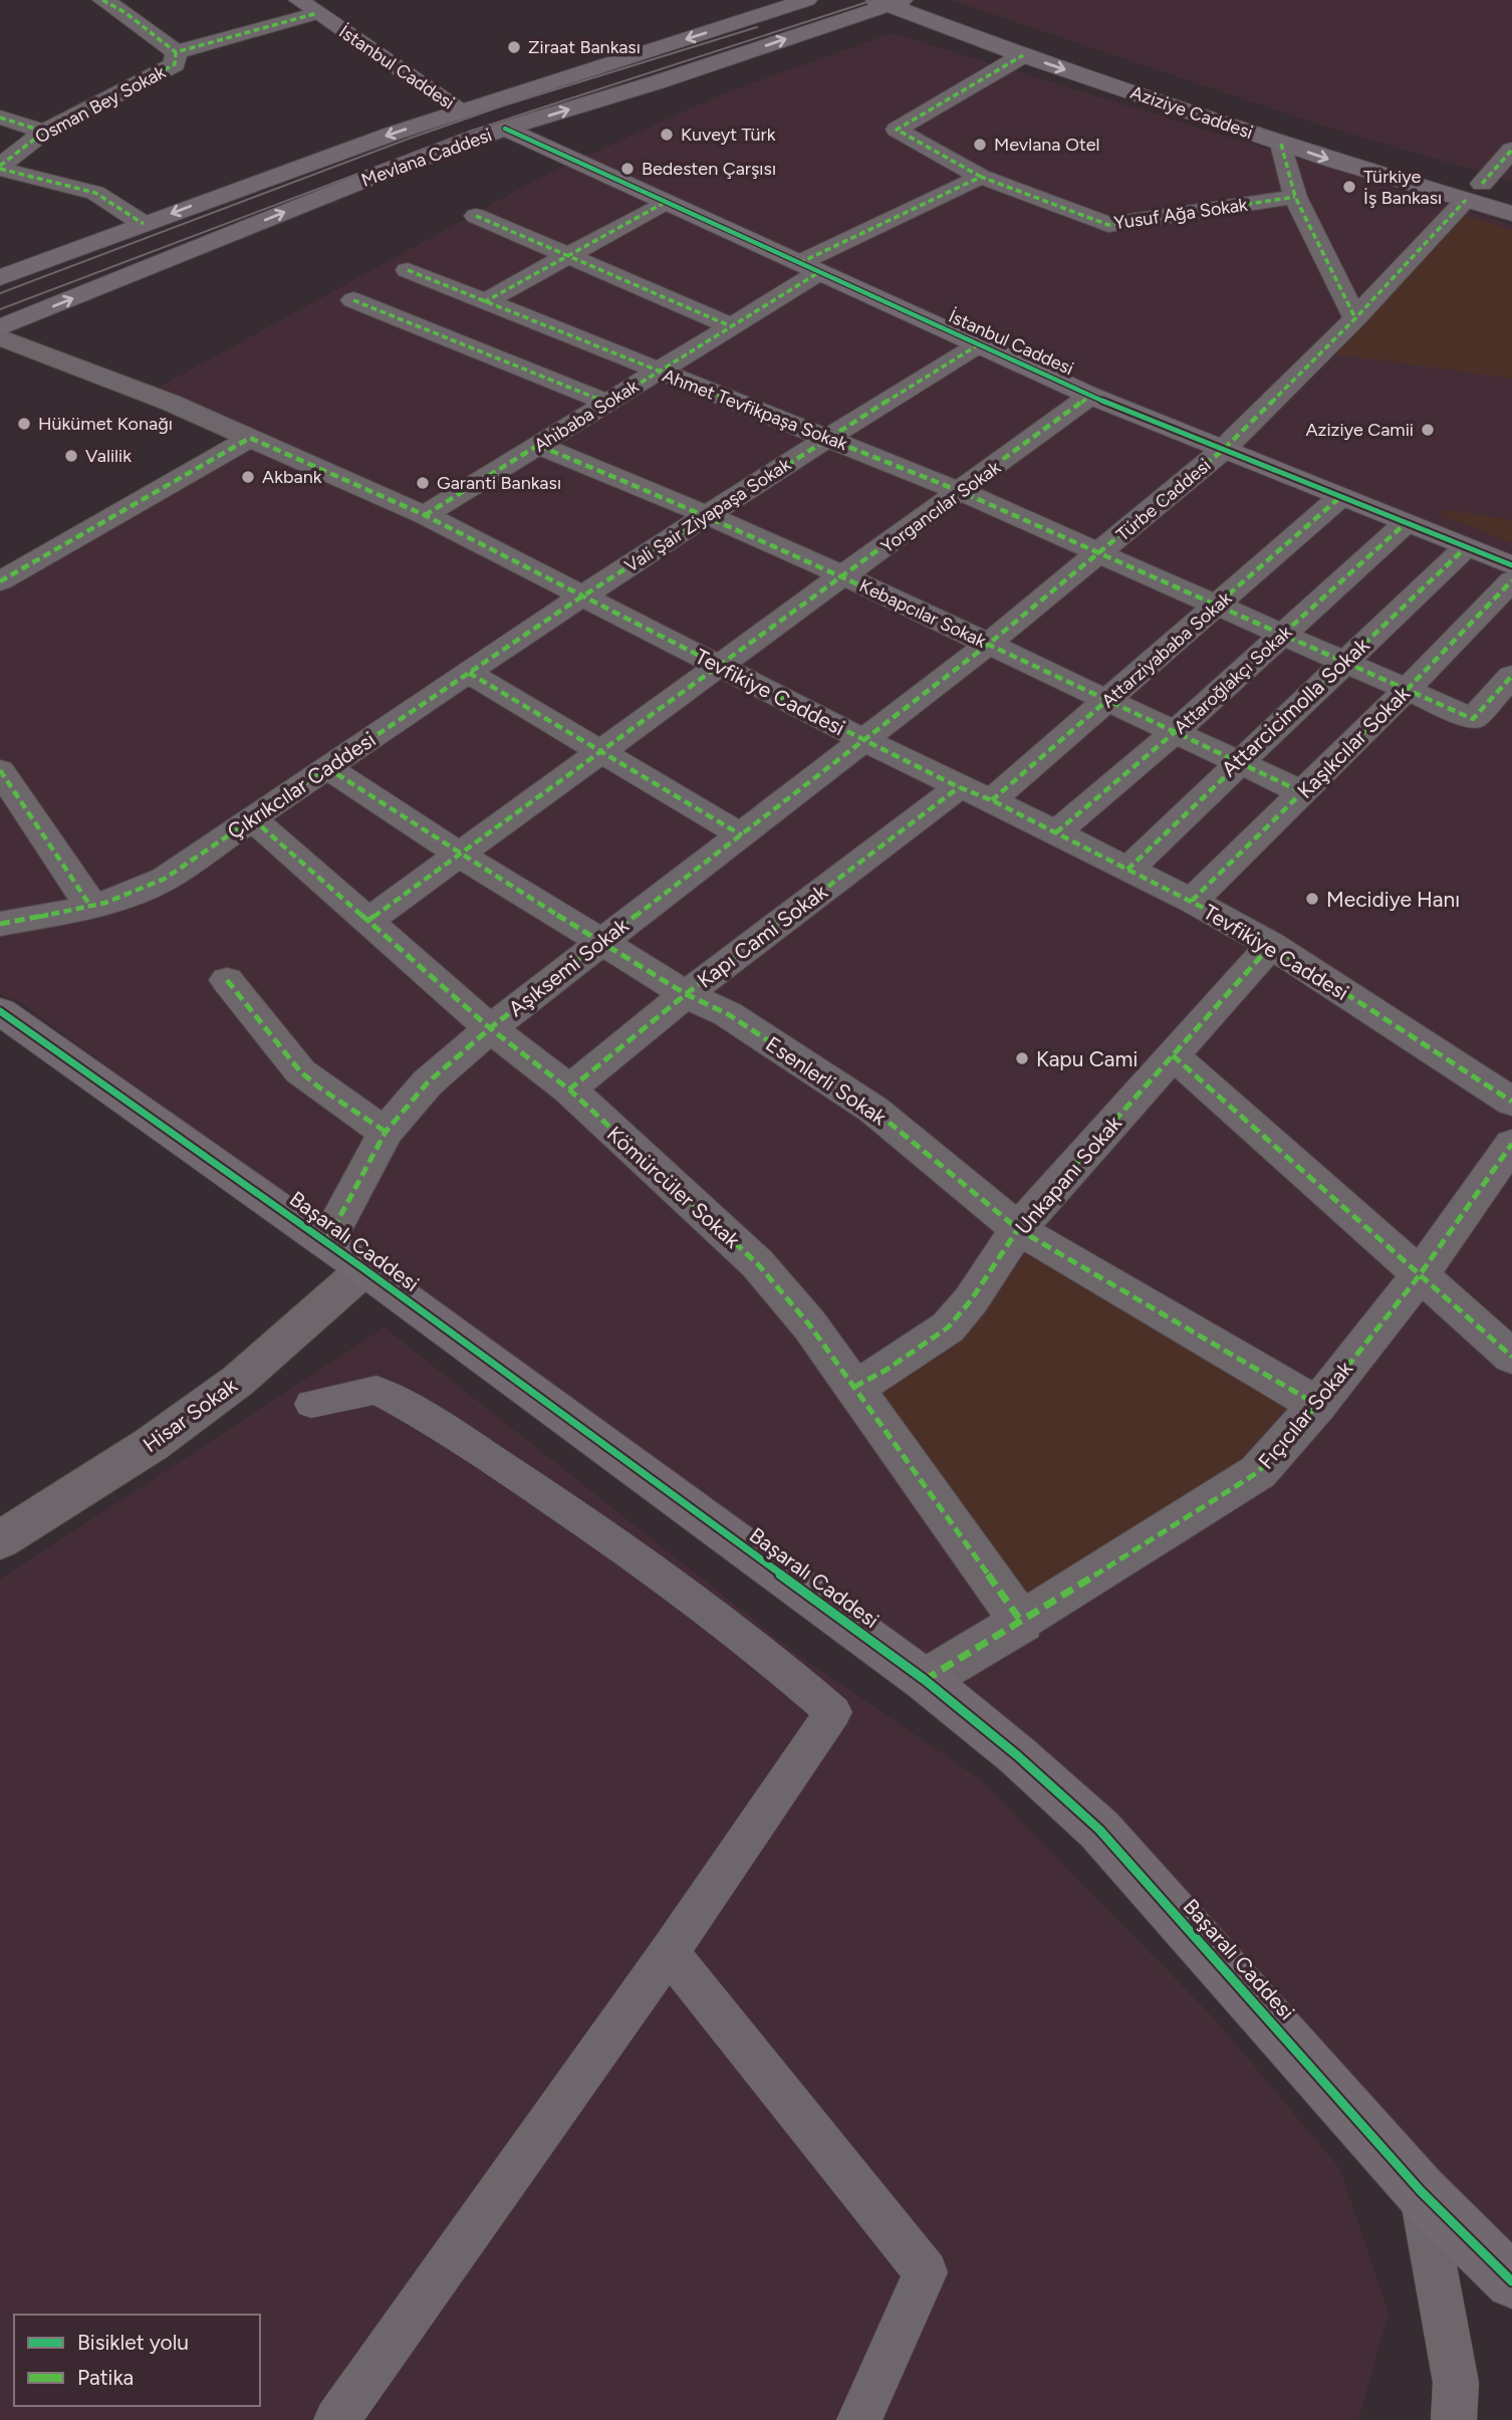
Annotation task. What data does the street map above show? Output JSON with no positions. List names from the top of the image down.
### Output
{
  "streets": {
    "main road": [
      "İstanbul Caddesi",
      "Aziziye Caddesi",
      "Mevlana Caddesi",
      "Başaralı Caddesi"
    ],
    "street": [
      "Osman Bey Sokak",
      "Yusuf Ağa Sokak",
      "Ahmet Tevfikpaşa Sokak",
      "Ahibaba Sokak",
      "Türbe Caddesi",
      "Yorgancılar Sokak",
      "Vali Şair Ziyapaşa Sokak",
      "Kebapcılar Sokak",
      "Attarziyababa Sokak",
      "Attaroğlakçı Sokak",
      "Tevfikiye Caddesi",
      "Attarcicimolla Sokak",
      "Kaşıkcılar Sokak",
      "Çıkrıkcılar Caddesi",
      "Kapı Cami Sokak",
      "Aşıksemi Sokak",
      "Esenlerli Sokak",
      "Unkapanı Sokak",
      "Kömürcüler Sokak",
      "Hisar Sokak",
      "Fıçıcılar Sokak"
    ]
  },
  "crossings": [
    ["İstanbul Caddesi", "Osman Bey Sokak"],
    ["İstanbul Caddesi", "Mevlana Caddesi"],
    ["İstanbul Caddesi", "Ahibaba Sokak"],
    ["İstanbul Caddesi", "Türbe Caddesi"],
    ["İstanbul Caddesi", "Yorgancılar Sokak"],
    ["İstanbul Caddesi", "Vali Şair Ziyapaşa Sokak"],
    ["İstanbul Caddesi", "Attarziyababa Sokak"],
    ["İstanbul Caddesi", "Attaroğlakçı Sokak"],
    ["İstanbul Caddesi", "Attarcicimolla Sokak"],
    ["Osman Bey Sokak", "Mevlana Caddesi"],
    ["Aziziye Caddesi", "Mevlana Caddesi"],
    ["Aziziye Caddesi", "Yusuf Ağa Sokak"],
    ["Aziziye Caddesi", "Türbe Caddesi"],
    ["Ahmet Tevfikpaşa Sokak", "Ahibaba Sokak"],
    ["Ahmet Tevfikpaşa Sokak", "Türbe Caddesi"],
    ["Ahmet Tevfikpaşa Sokak", "Yorgancılar Sokak"],
    ["Ahmet Tevfikpaşa Sokak", "Vali Şair Ziyapaşa Sokak"],
    ["Ahmet Tevfikpaşa Sokak", "Attarziyababa Sokak"],
    ["Ahmet Tevfikpaşa Sokak", "Attaroğlakçı Sokak"],
    ["Ahmet Tevfikpaşa Sokak", "Attarcicimolla Sokak"],
    ["Ahmet Tevfikpaşa Sokak", "Kaşıkcılar Sokak"],
    ["Ahibaba Sokak", "Kebapcılar Sokak"],
    ["Ahibaba Sokak", "Tevfikiye Caddesi"],
    ["Türbe Caddesi", "Kebapcılar Sokak"],
    ["Türbe Caddesi", "Tevfikiye Caddesi"],
    ["Türbe Caddesi", "Aşıksemi Sokak"],
    ["Yorgancılar Sokak", "Kebapcılar Sokak"],
    ["Yorgancılar Sokak", "Tevfikiye Caddesi"],
    ["Yorgancılar Sokak", "Esenlerli Sokak"],
    ["Yorgancılar Sokak", "Kömürcüler Sokak"],
    ["Vali Şair Ziyapaşa Sokak", "Kebapcılar Sokak"],
    ["Vali Şair Ziyapaşa Sokak", "Tevfikiye Caddesi"],
    ["Vali Şair Ziyapaşa Sokak", "Çıkrıkcılar Caddesi"],
    ["Kebapcılar Sokak", "Attarziyababa Sokak"],
    ["Kebapcılar Sokak", "Attaroğlakçı Sokak"],
    ["Kebapcılar Sokak", "Attarcicimolla Sokak"],
    ["Kebapcılar Sokak", "Kaşıkcılar Sokak"],
    ["Attarziyababa Sokak", "Tevfikiye Caddesi"],
    ["Attaroğlakçı Sokak", "Tevfikiye Caddesi"],
    ["Tevfikiye Caddesi", "Attarcicimolla Sokak"],
    ["Tevfikiye Caddesi", "Kaşıkcılar Sokak"],
    ["Tevfikiye Caddesi", "Çıkrıkcılar Caddesi"],
    ["Tevfikiye Caddesi", "Kapı Cami Sokak"],
    ["Tevfikiye Caddesi", "Aşıksemi Sokak"],
    ["Tevfikiye Caddesi", "Unkapanı Sokak"],
    ["Çıkrıkcılar Caddesi", "Esenlerli Sokak"],
    ["Çıkrıkcılar Caddesi", "Kömürcüler Sokak"],
    ["Kapı Cami Sokak", "Esenlerli Sokak"],
    ["Kapı Cami Sokak", "Kömürcüler Sokak"],
    ["Aşıksemi Sokak", "Esenlerli Sokak"],
    ["Aşıksemi Sokak", "Kömürcüler Sokak"],
    ["Aşıksemi Sokak", "Başaralı Caddesi"],
    ["Esenlerli Sokak", "Unkapanı Sokak"],
    ["Esenlerli Sokak", "Fıçıcılar Sokak"],
    ["Unkapanı Sokak", "Kömürcüler Sokak"],
    ["Kömürcüler Sokak", "Fıçıcılar Sokak"],
    ["Başaralı Caddesi", "Hisar Sokak"],
    ["Başaralı Caddesi", "Fıçıcılar Sokak"]
  ],
  "places": [
    "Ziraat Bankası",
    "Kuveyt Türk",
    "Mevlana Otel",
    "Bedesten Çarşısı",
    "Türkiye İş Bankası",
    "Hükümet Konağı",
    "Aziziye Camii",
    "Valilik",
    "Akbank",
    "Garanti Bankası",
    "Mecidiye Hanı",
    "Kapu Cami"
  ],
  "legend": ["Bisiklet yolu", "Patika"]
}
